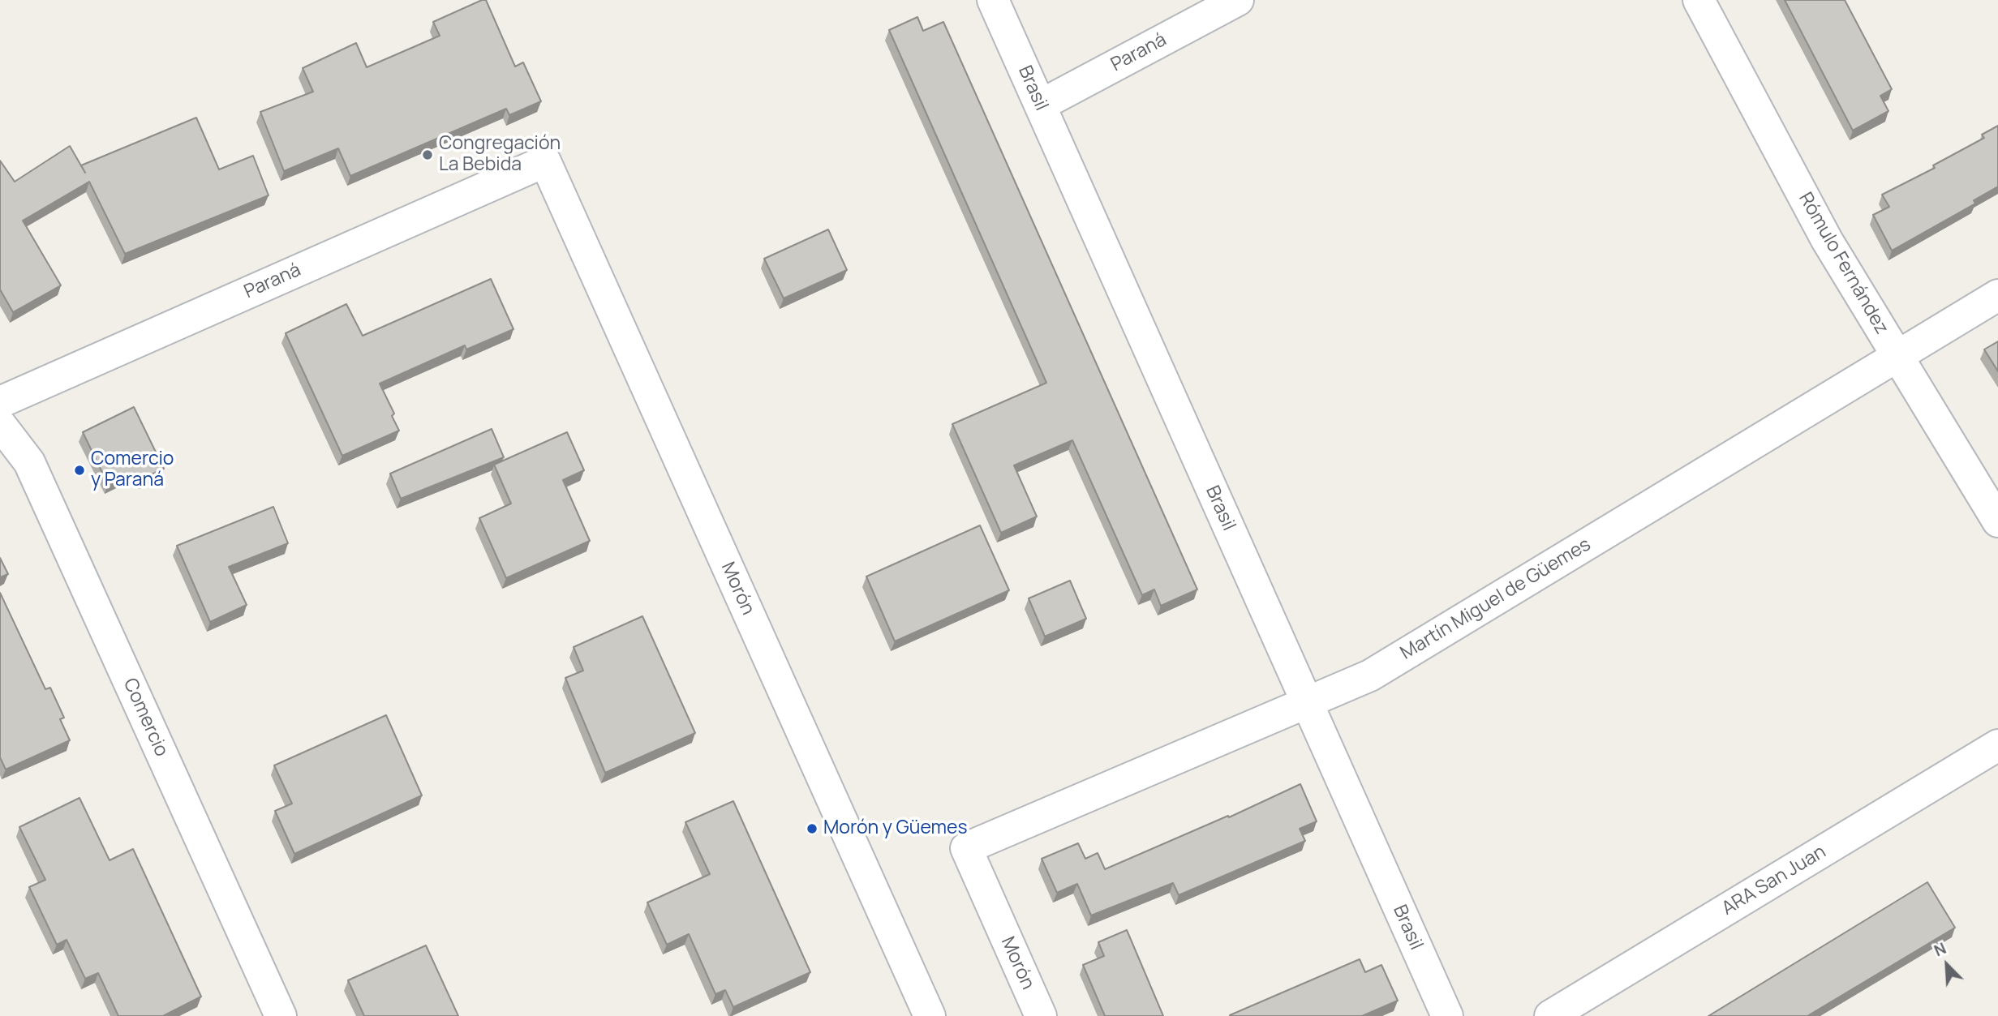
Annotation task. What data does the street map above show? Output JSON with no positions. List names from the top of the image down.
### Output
{
  "streets": {
    "street": [
      "Paraná",
      "Brasil",
      "Rómulo Fernández",
      "Morón",
      "Martín Miguel de Güemes",
      "Comercio",
      "ARA San Juan"
    ]
  },
  "crossings": [
    ["Paraná", "Brasil"],
    ["Paraná", "Morón"],
    ["Brasil", "Martín Miguel de Güemes"],
    ["Rómulo Fernández", "Martín Miguel de Güemes"],
    ["Morón", "Martín Miguel de Güemes"]
  ],
  "places": ["Congregación La Bebida", "Comercio y Paraná", "Morón y Güemes"],
  "north": "top left"
}
